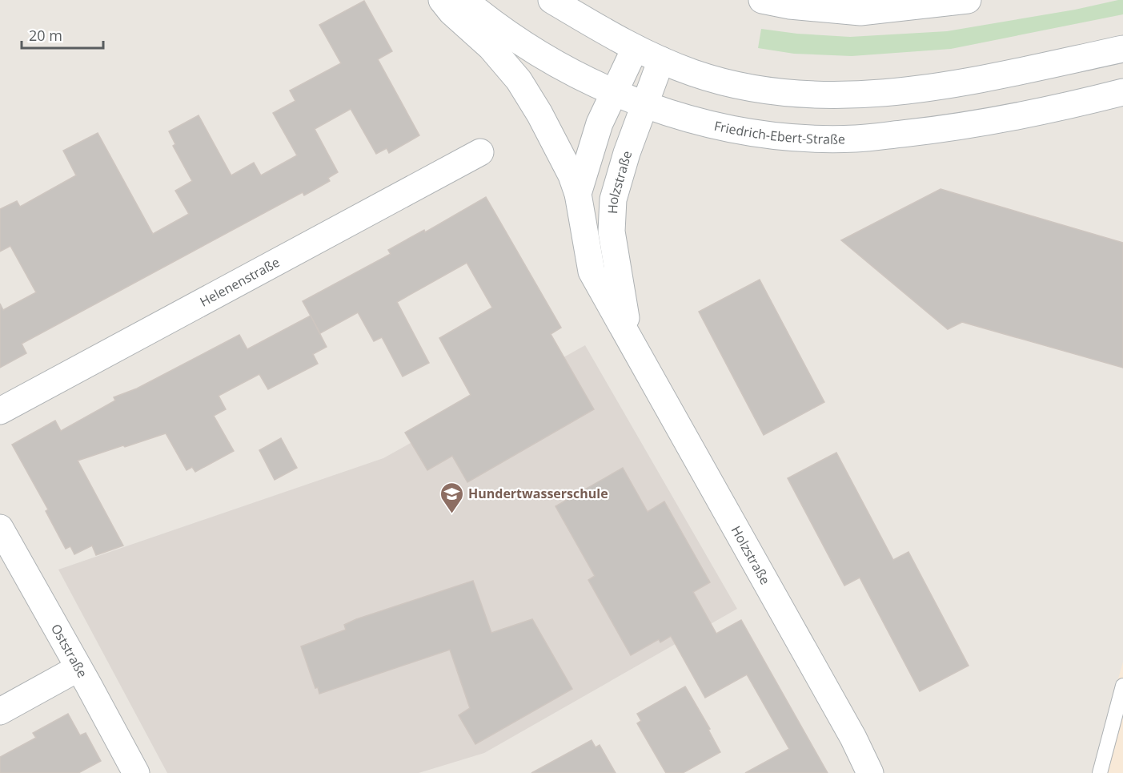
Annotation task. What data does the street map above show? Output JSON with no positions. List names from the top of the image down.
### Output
{
  "streets": {
    "street": [
      "Friedrich-Ebert-Straße",
      "Holzstraße",
      "Helenenstraße",
      "Oststraße"
    ]
  },
  "crossings": [
    ["Friedrich-Ebert-Straße", "Holzstraße"]
  ],
  "places": {
    "school or university": ["Hundertwasserschule"]
  },
  "scale_bar": "20 m"
}
